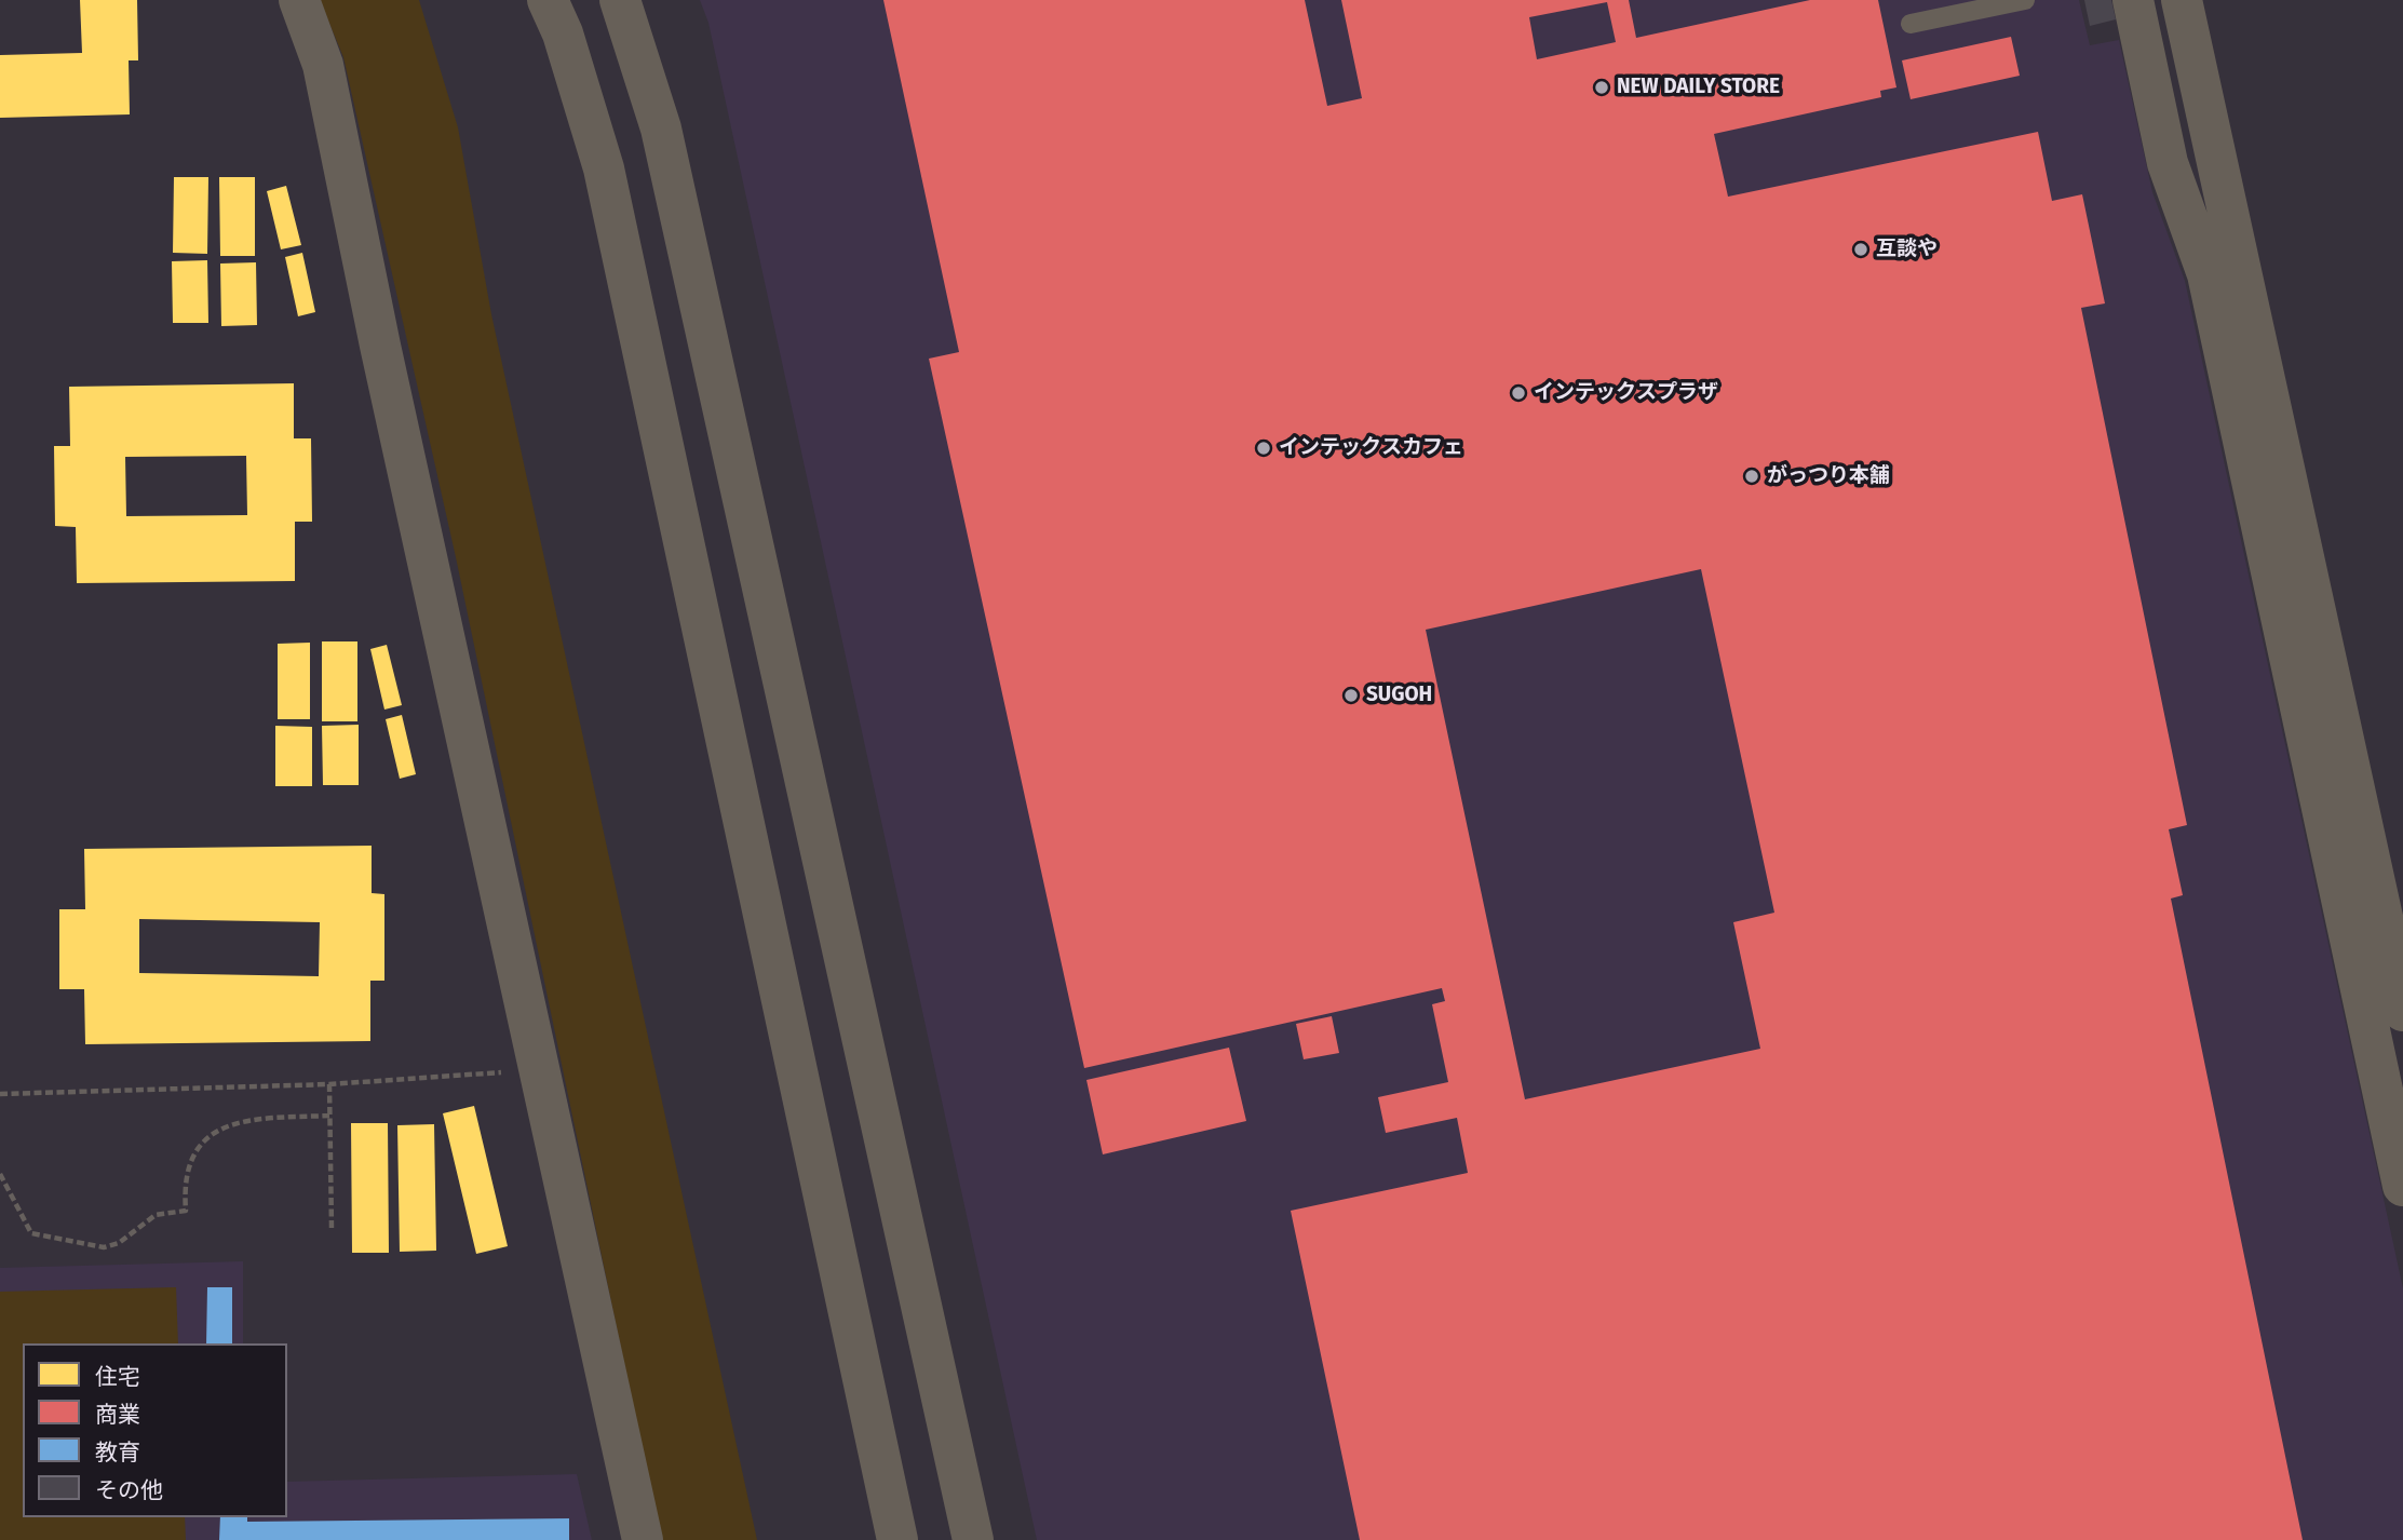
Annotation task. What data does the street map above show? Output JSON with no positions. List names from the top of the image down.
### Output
{
  "places": [
    "NEW DAILY STORE",
    "互談や",
    "インテックスプラザ",
    "インテックスカフェ",
    "がっつり本舗",
    "SUGOH"
  ],
  "legend": [
    "住宅",
    "商業",
    "教育",
    "その他"
  ]
}
